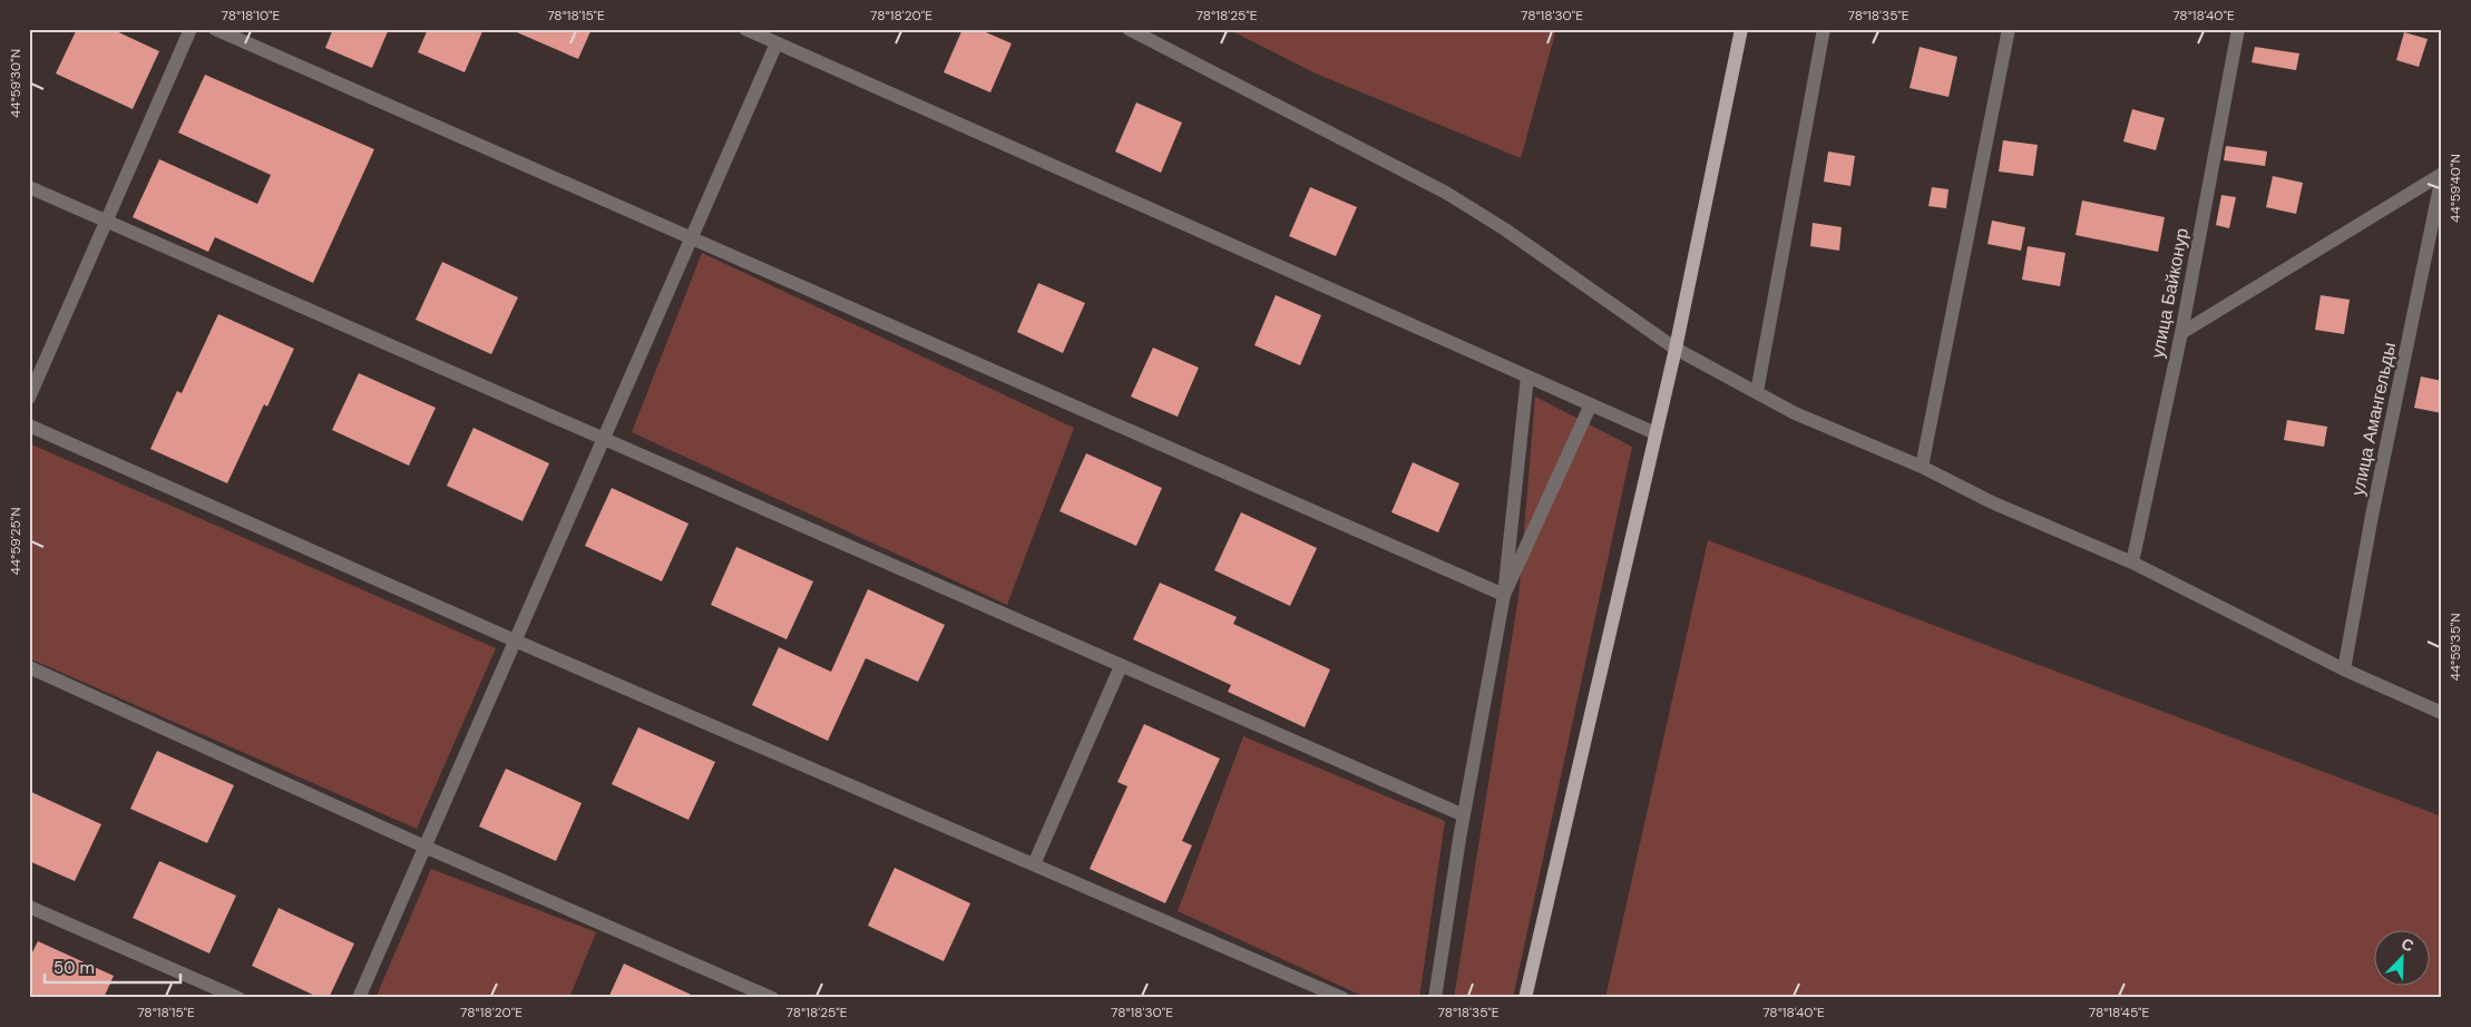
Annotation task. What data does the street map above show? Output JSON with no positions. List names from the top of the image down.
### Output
{
  "streets": {
    "street": ["улица Байконур", "улица Амангельды"]
  },
  "scale_bar": "50 m",
  "north": "top right",
  "coordinates": [
    "78°18'10\"E",
    "78°18'15\"E",
    "78°18'20\"E",
    "78°18'25\"E",
    "78°18'30\"E",
    "78°18'35\"E",
    "78°18'40\"E",
    "44°59'30\"N",
    "44°59'40\"N",
    "44°59'25\"N",
    "44°59'35\"N",
    "78°18'45\"E"
  ]
}
